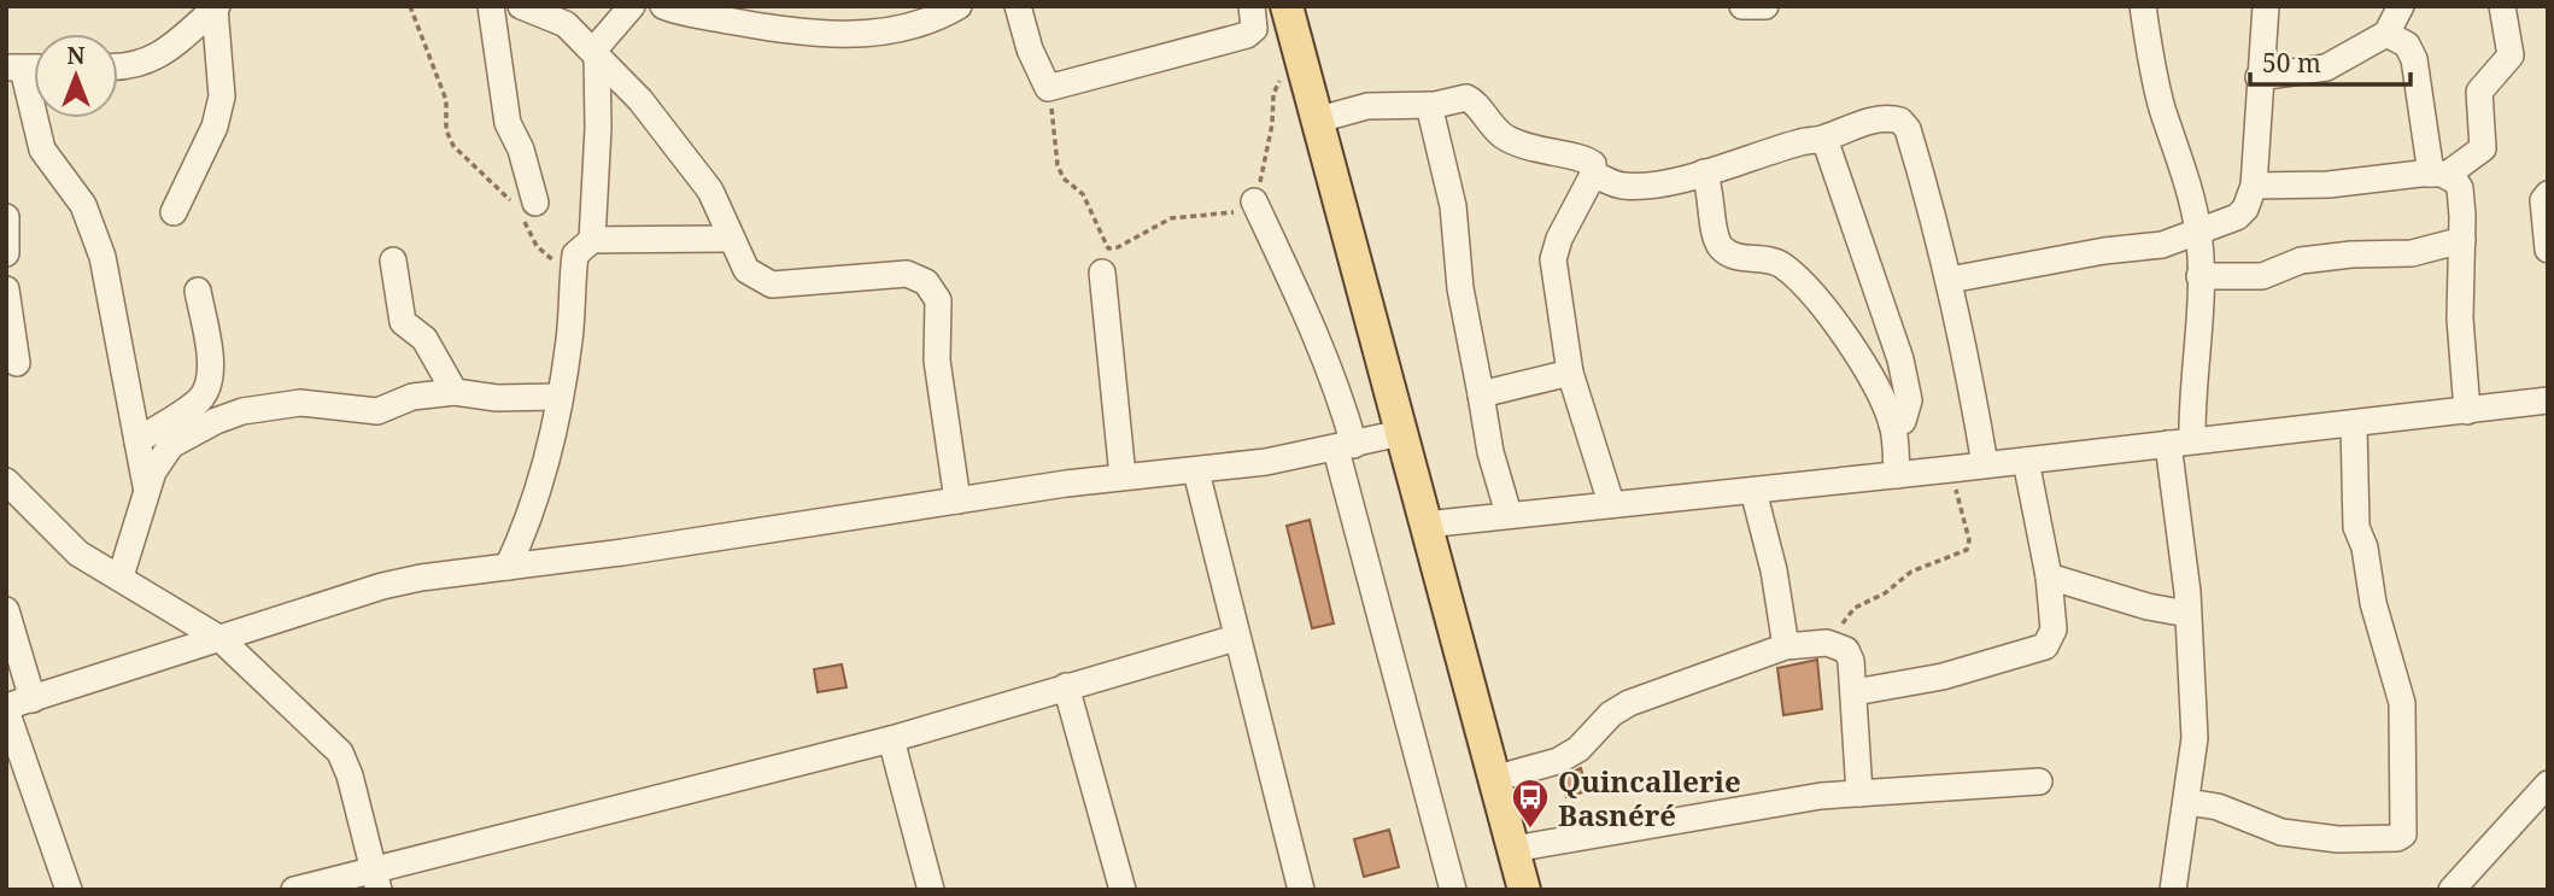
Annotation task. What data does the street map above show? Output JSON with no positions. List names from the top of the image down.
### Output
{
  "places": {
    "bus stop": ["Quincallerie Basnéré"]
  },
  "scale_bar": "50 m",
  "north": "top"
}
